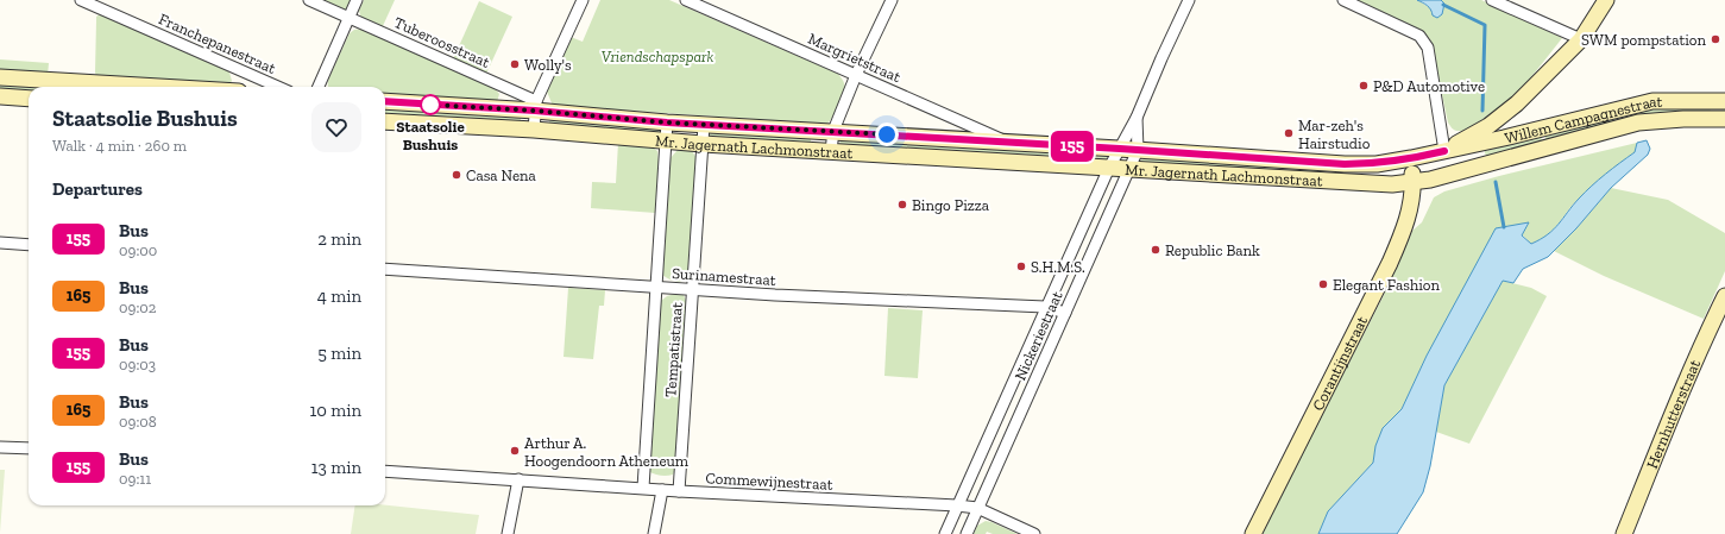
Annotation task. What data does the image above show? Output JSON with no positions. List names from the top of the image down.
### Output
{
  "streets": {
    "main road": [
      "Willem Campagnestraat",
      "Mr. Jagernath Lachmonstraat",
      "Corantijnstraat",
      "Hernhutterstraat"
    ],
    "street": [
      "Tuberoosstraat",
      "Franchepanestraat",
      "Margrietstraat",
      "Surinamestraat",
      "Nickeriestraat",
      "Tempatistraat",
      "Commewijnestraat"
    ]
  },
  "crossings": [
    ["Tuberoosstraat", "Mr. Jagernath Lachmonstraat"],
    ["Margrietstraat", "Mr. Jagernath Lachmonstraat"],
    ["Willem Campagnestraat", "Mr. Jagernath Lachmonstraat"],
    ["Mr. Jagernath Lachmonstraat", "Nickeriestraat"],
    ["Mr. Jagernath Lachmonstraat", "Tempatistraat"],
    ["Mr. Jagernath Lachmonstraat", "Corantijnstraat"],
    ["Surinamestraat", "Nickeriestraat"],
    ["Surinamestraat", "Tempatistraat"],
    ["Nickeriestraat", "Commewijnestraat"],
    ["Tempatistraat", "Commewijnestraat"]
  ],
  "parks": ["Vriendschapspark"],
  "places": [
    "SWM pompstation",
    "Wolly's",
    "P&D Automotive",
    "Staatsolie Bushuis",
    "Mar-zeh's Hairstudio",
    "Casa Nena",
    "Bingo Pizza",
    "Republic Bank",
    "S.H.M.S.",
    "Elegant Fashion",
    "Arthur A. Hoogendoorn Atheneum"
  ],
  "lines": ["bus line 155"],
  "page": {
    "on_map": "155",
    "heading": [
      ["Staatsolie Bushuis", "Walk · 4 min · 260 m"],
      "Departures"
    ],
    "list": [
      {
        "mark": "155",
        "name": "Bus",
        "note": "09:00",
        "value": "2 min"
      },
      {
        "mark": "165",
        "name": "Bus",
        "note": "09:02",
        "value": "4 min"
      },
      {
        "mark": "155",
        "name": "Bus",
        "note": "09:03",
        "value": "5 min"
      },
      {
        "mark": "165",
        "name": "Bus",
        "note": "09:08",
        "value": "10 min"
      },
      {
        "mark": "155",
        "name": "Bus",
        "note": "09:11",
        "value": "13 min"
      }
    ]
  }
}
